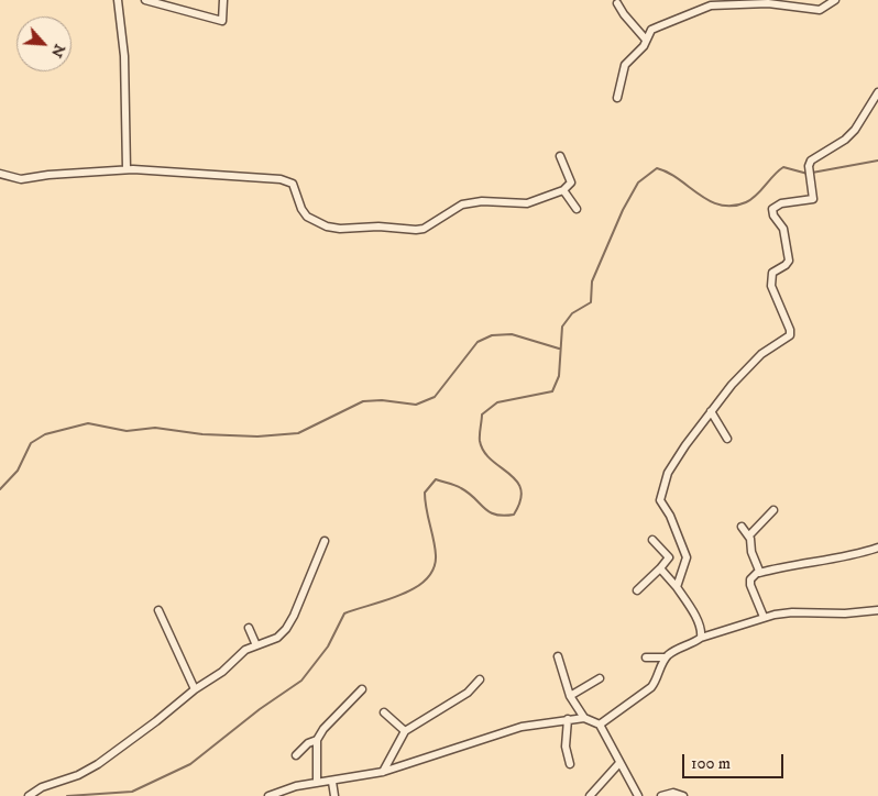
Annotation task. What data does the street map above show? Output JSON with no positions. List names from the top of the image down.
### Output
{
  "scale_bar": "100 m",
  "north": "bottom right"
}
